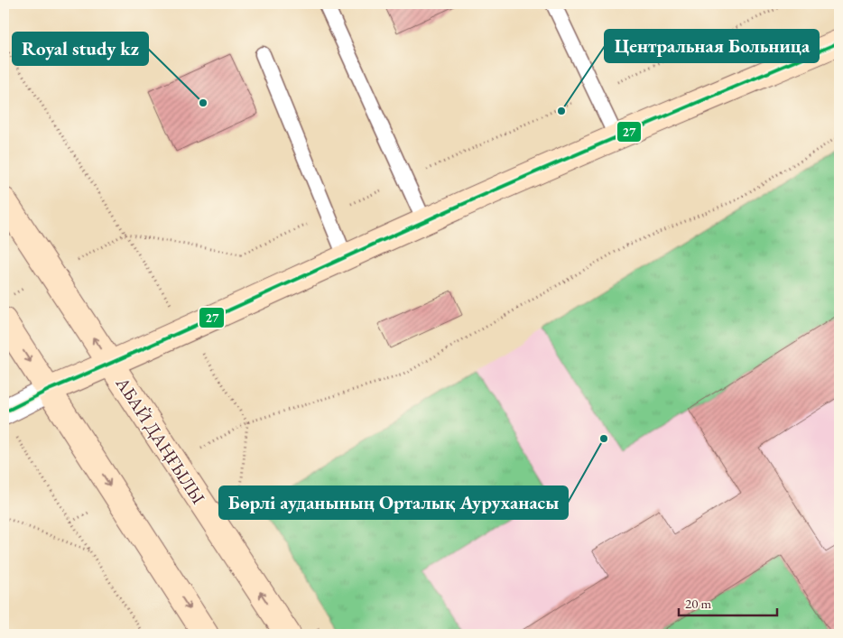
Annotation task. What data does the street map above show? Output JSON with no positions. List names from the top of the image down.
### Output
{
  "streets": {
    "street": ["АБАЙ ДАҢҒЫЛЫ"]
  },
  "places": ["Royal study kz", "Центральная Больница", "Бөрлі ауданының Орталық Ауруханасы"],
  "lines": ["transit line 27"],
  "scale_bar": "20 m"
}
